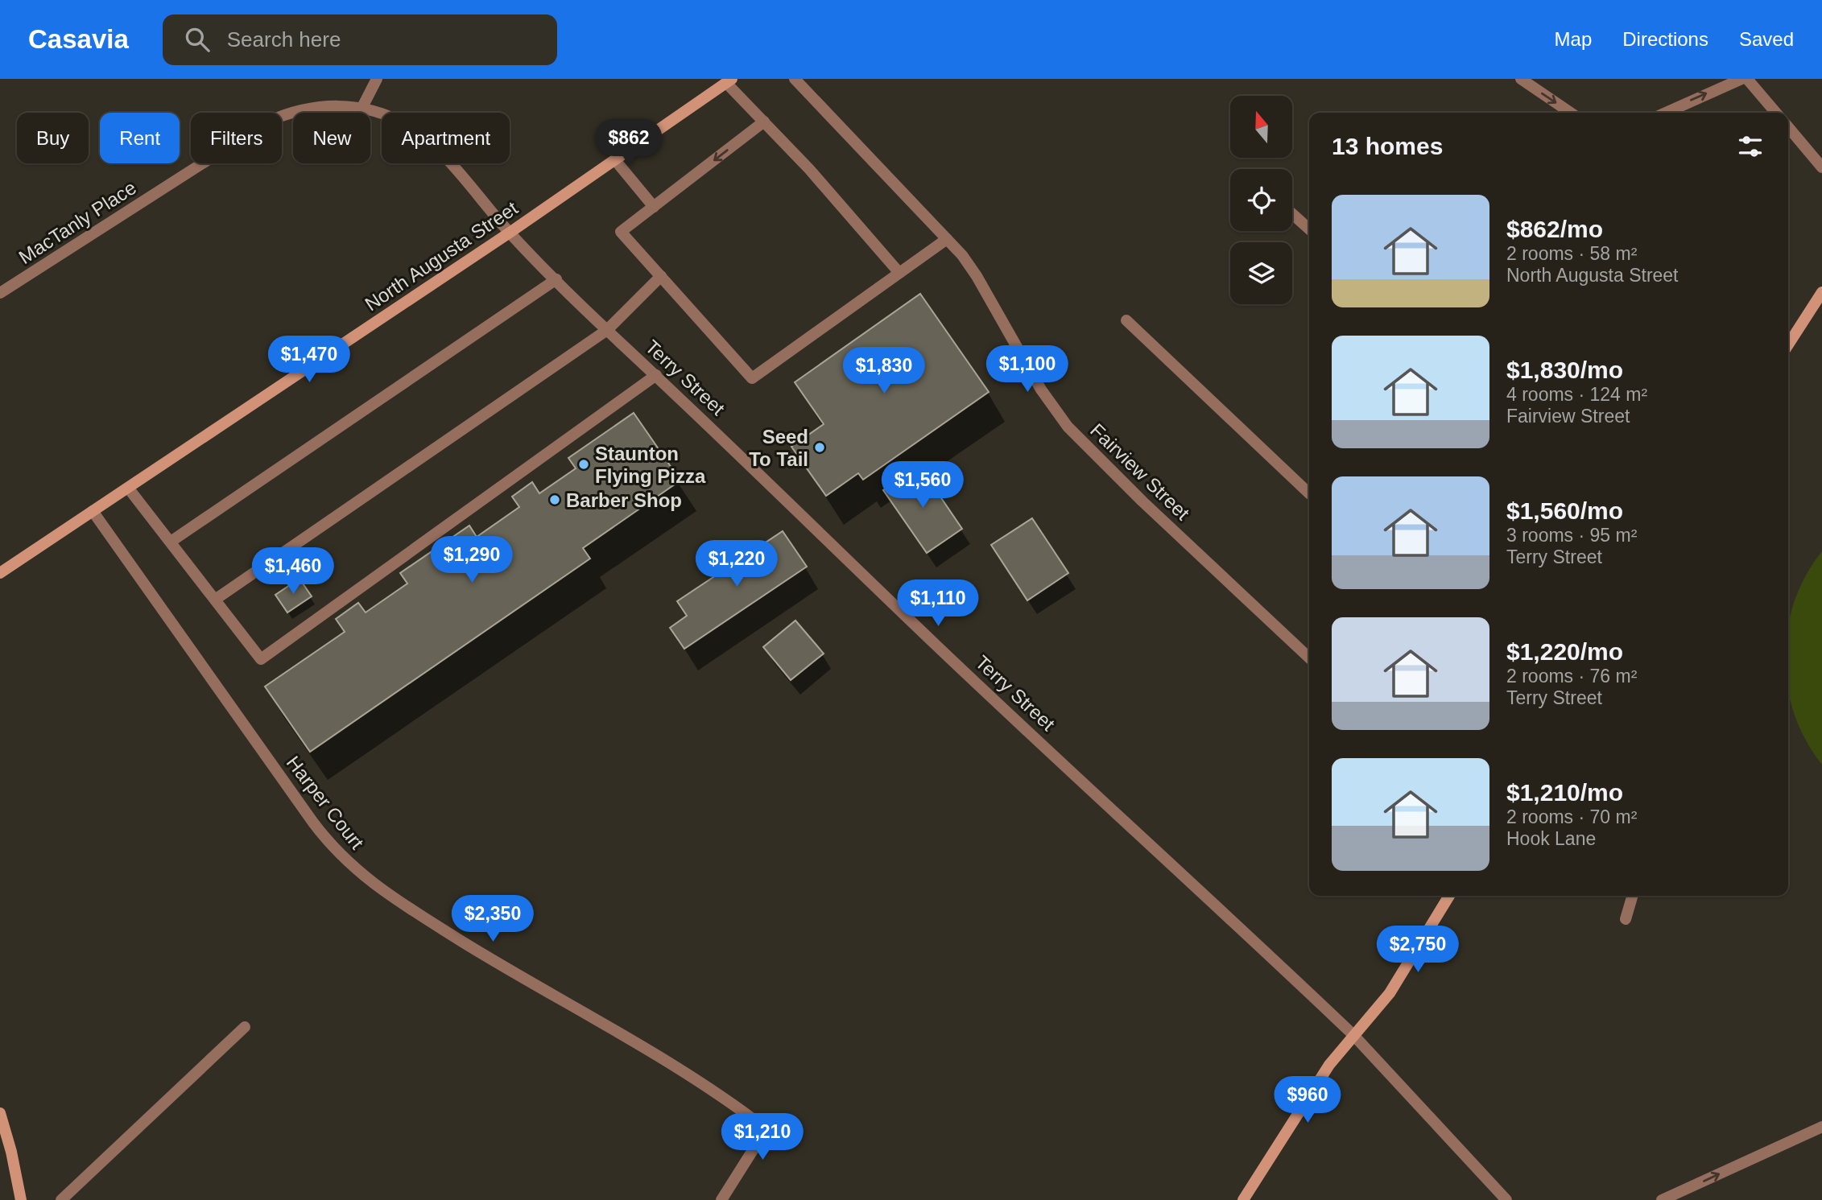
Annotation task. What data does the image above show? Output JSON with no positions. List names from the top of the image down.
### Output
{
  "streets": {
    "main road": ["North Augusta Street"],
    "street": [
      "MacTanly Place",
      "Terry Street",
      "Fairview Street",
      "Harper Court"
    ]
  },
  "crossings": [
    ["MacTanly Place", "North Augusta Street"],
    ["MacTanly Place", "Terry Street"],
    ["North Augusta Street", "Terry Street"],
    ["North Augusta Street", "Harper Court"]
  ],
  "places": ["Seed To Tail", "Staunton Flying Pizza", "Barber Shop"],
  "north": "top",
  "page": {
    "header": "Casavia",
    "search": "Search here",
    "nav": ["Map", "Directions", "Saved"],
    "chip": [
      "Buy",
      "Rent",
      "Filters",
      "New",
      "Apartment"
    ],
    "heading": "13 homes",
    "price": [
      "$862",
      "$1,470",
      "$1,100",
      "$1,830",
      "$1,560",
      "$1,290",
      "$1,220",
      "$1,460",
      "$1,110",
      "$2,350",
      "$2,750",
      "$960",
      "$1,210"
    ],
    "list": [
      {
        "name": "$862/mo",
        "note": "2 rooms · 58 m² · North Augusta Street"
      },
      {
        "name": "$1,830/mo",
        "note": "4 rooms · 124 m² · Fairview Street"
      },
      {
        "name": "$1,560/mo",
        "note": "3 rooms · 95 m² · Terry Street"
      },
      {
        "name": "$1,220/mo",
        "note": "2 rooms · 76 m² · Terry Street"
      },
      {
        "name": "$1,210/mo",
        "note": "2 rooms · 70 m² · Hook Lane"
      }
    ]
  }
}
